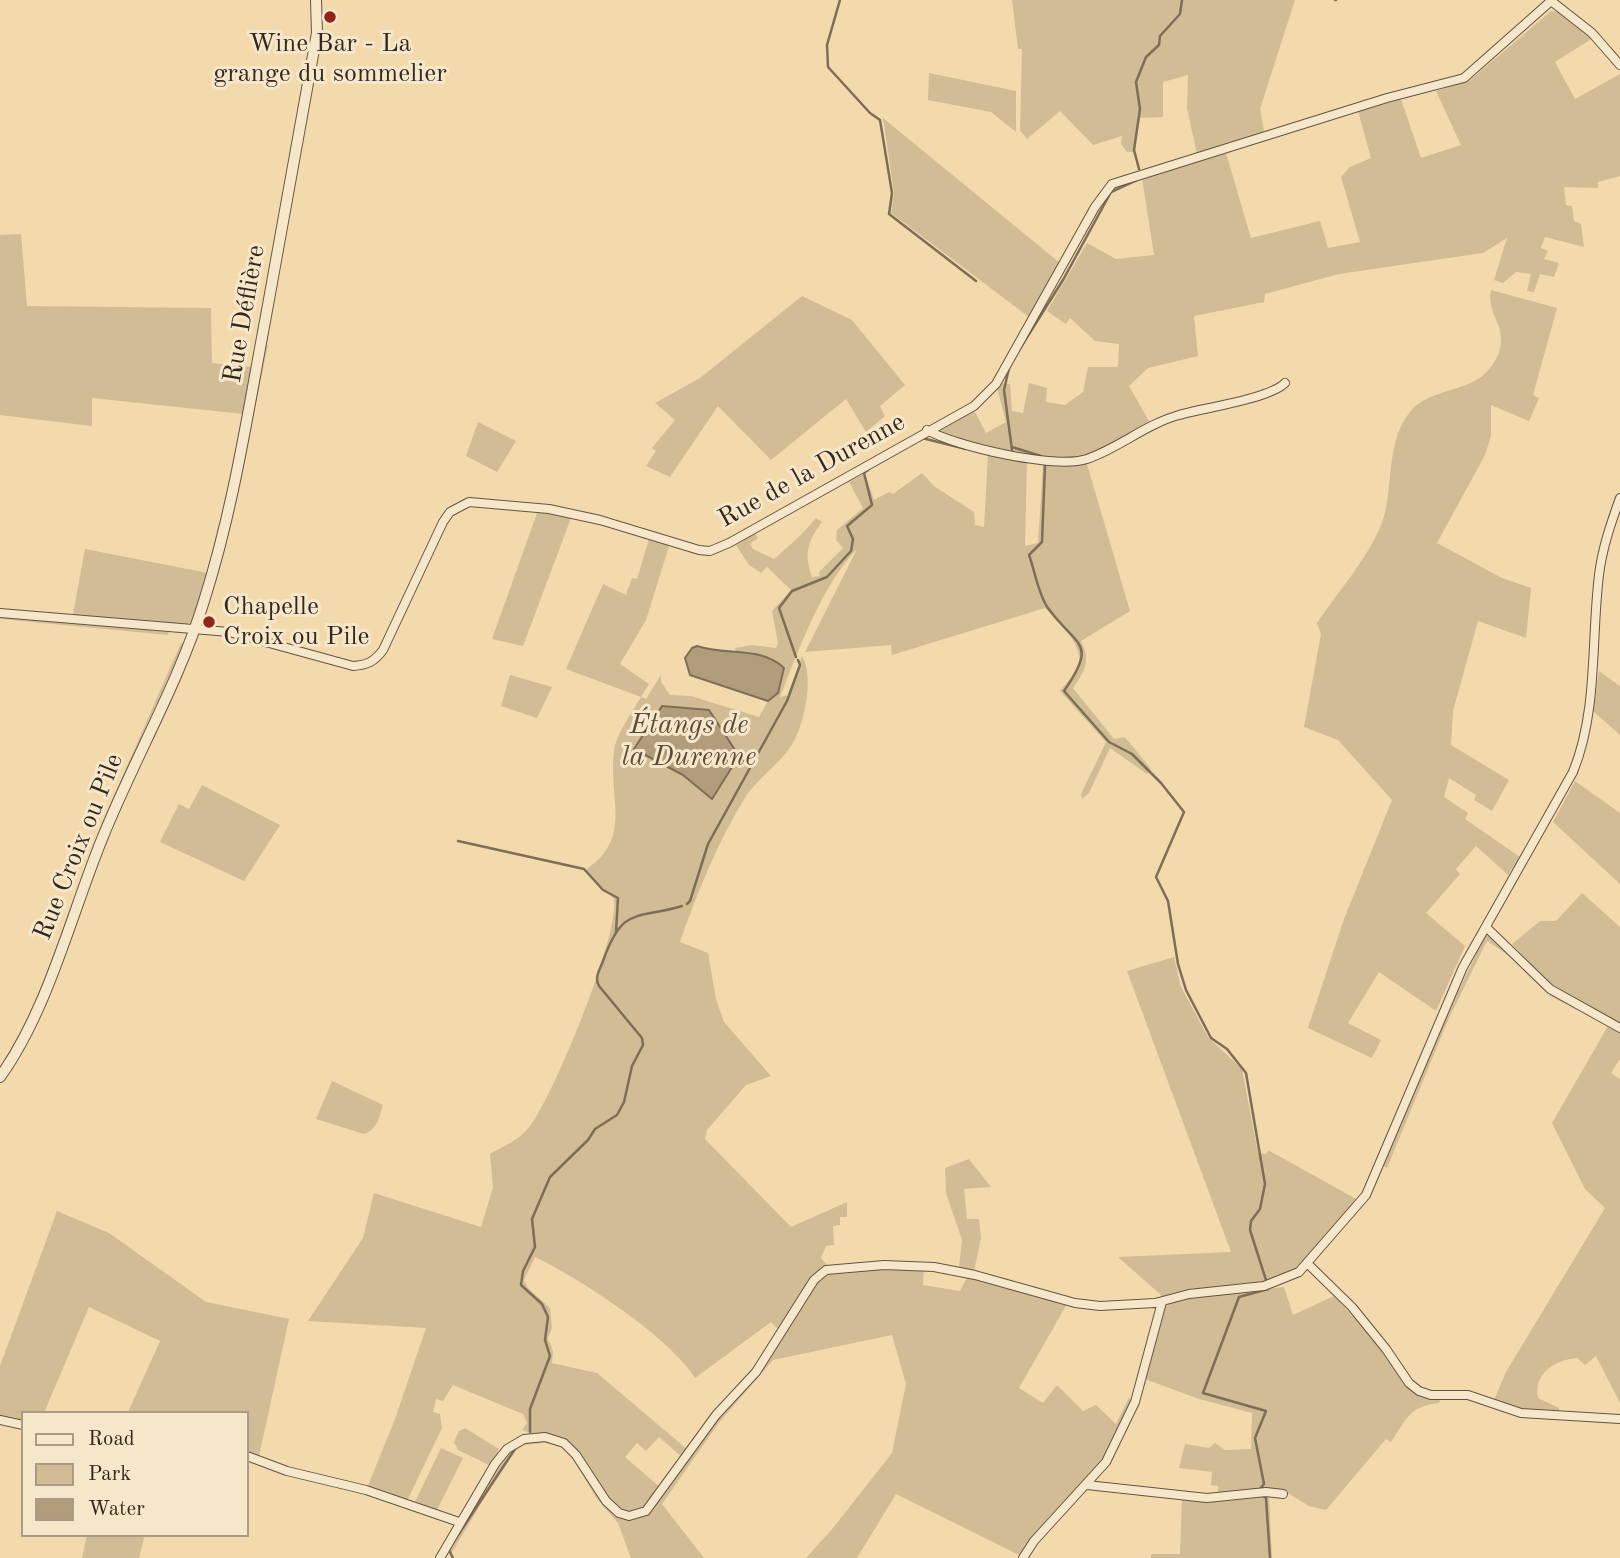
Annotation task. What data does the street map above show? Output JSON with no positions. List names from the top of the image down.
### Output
{
  "streets": {
    "street": ["Rue Déflière", "Rue de la Durenne", "Rue Croix ou Pile"]
  },
  "crossings": [
    ["Rue Déflière", "Rue de la Durenne"],
    ["Rue Déflière", "Rue Croix ou Pile"],
    ["Rue de la Durenne", "Rue Croix ou Pile"]
  ],
  "water": ["Étangs de la Durenne"],
  "places": ["Wine Bar - La grange du sommelier", "Chapelle Croix ou Pile"],
  "legend": ["Road", "Park", "Water"]
}
